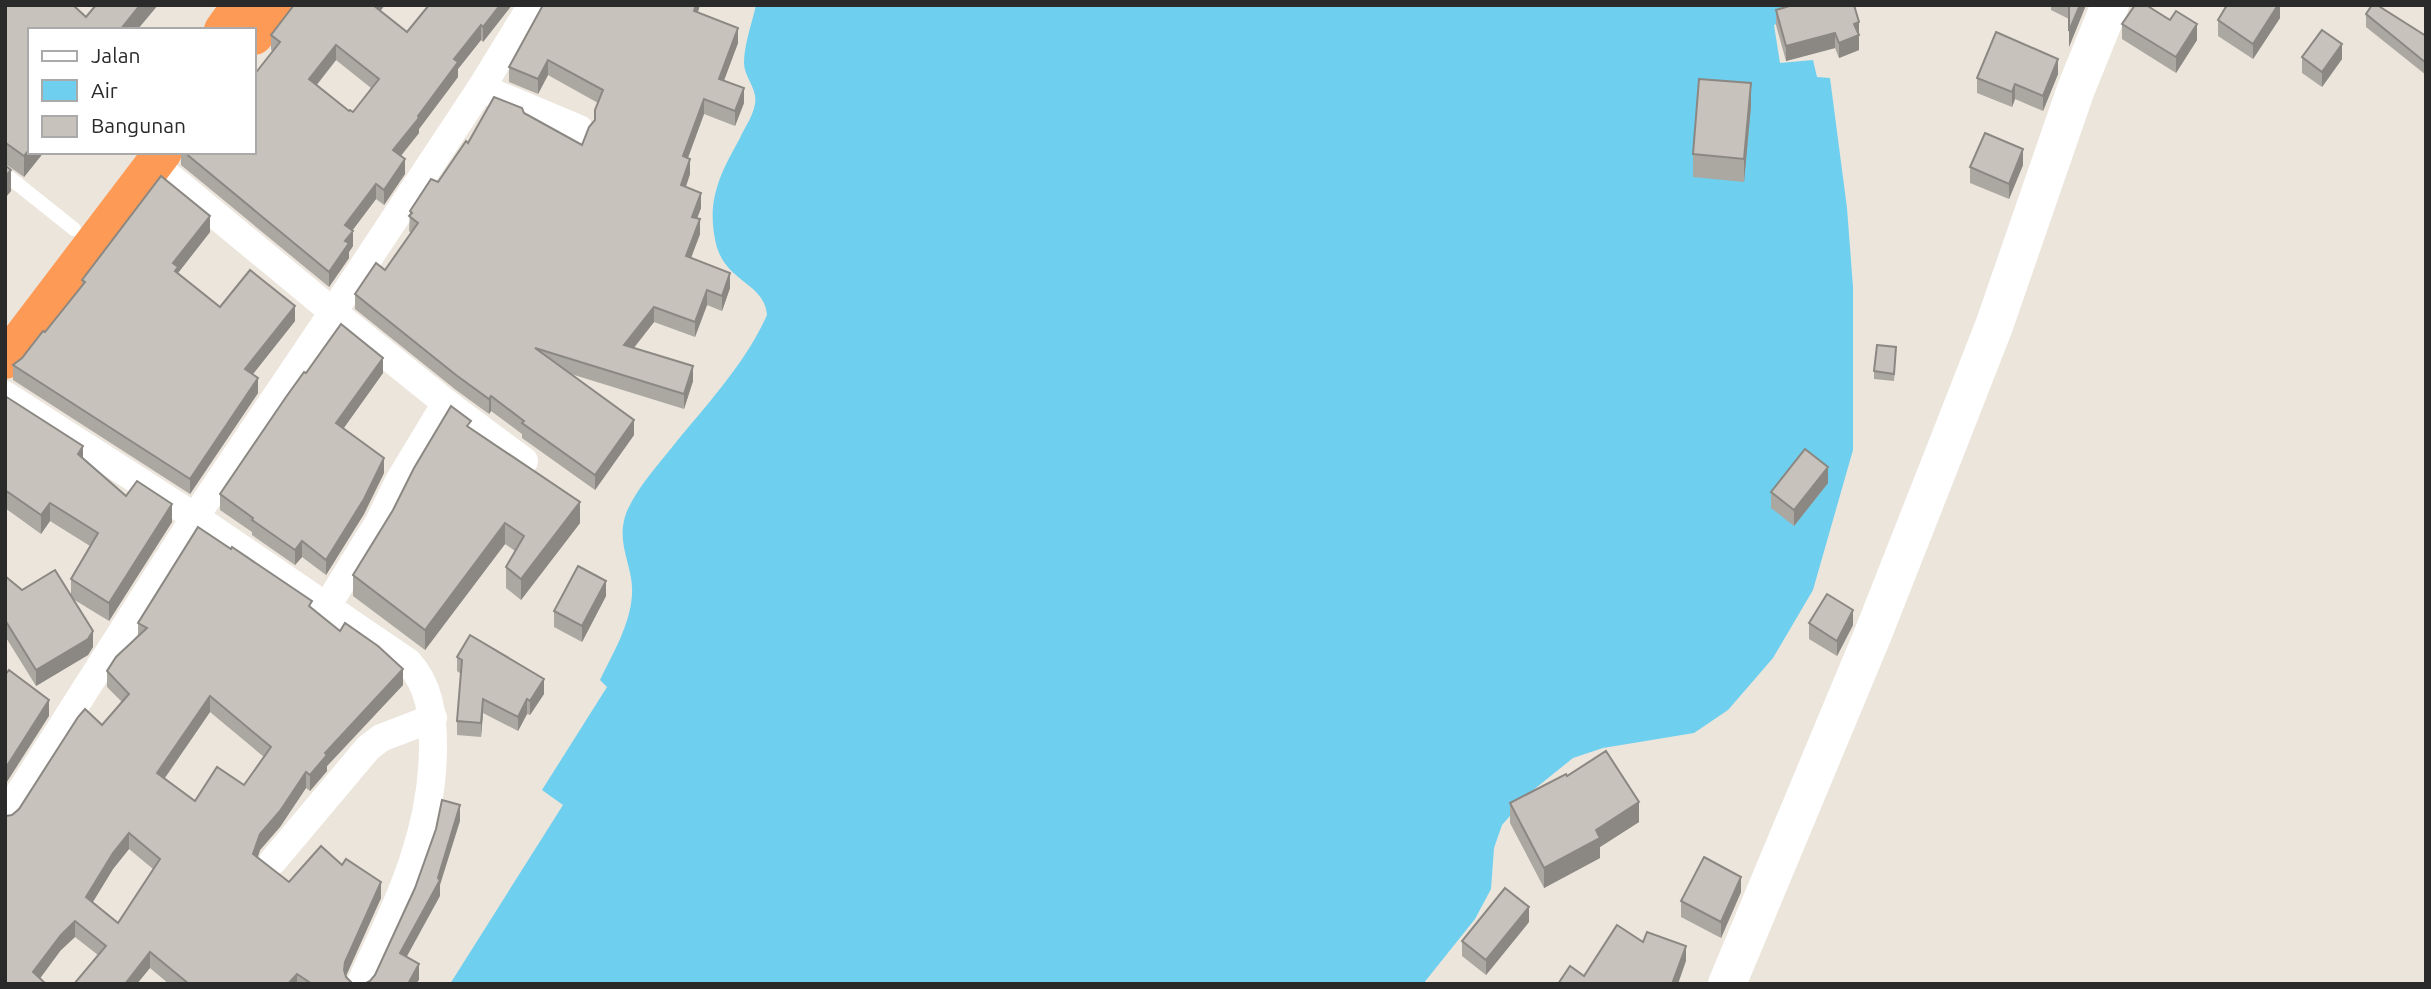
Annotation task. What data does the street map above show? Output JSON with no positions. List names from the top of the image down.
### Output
{
  "legend": ["Jalan", "Air", "Bangunan"]
}
